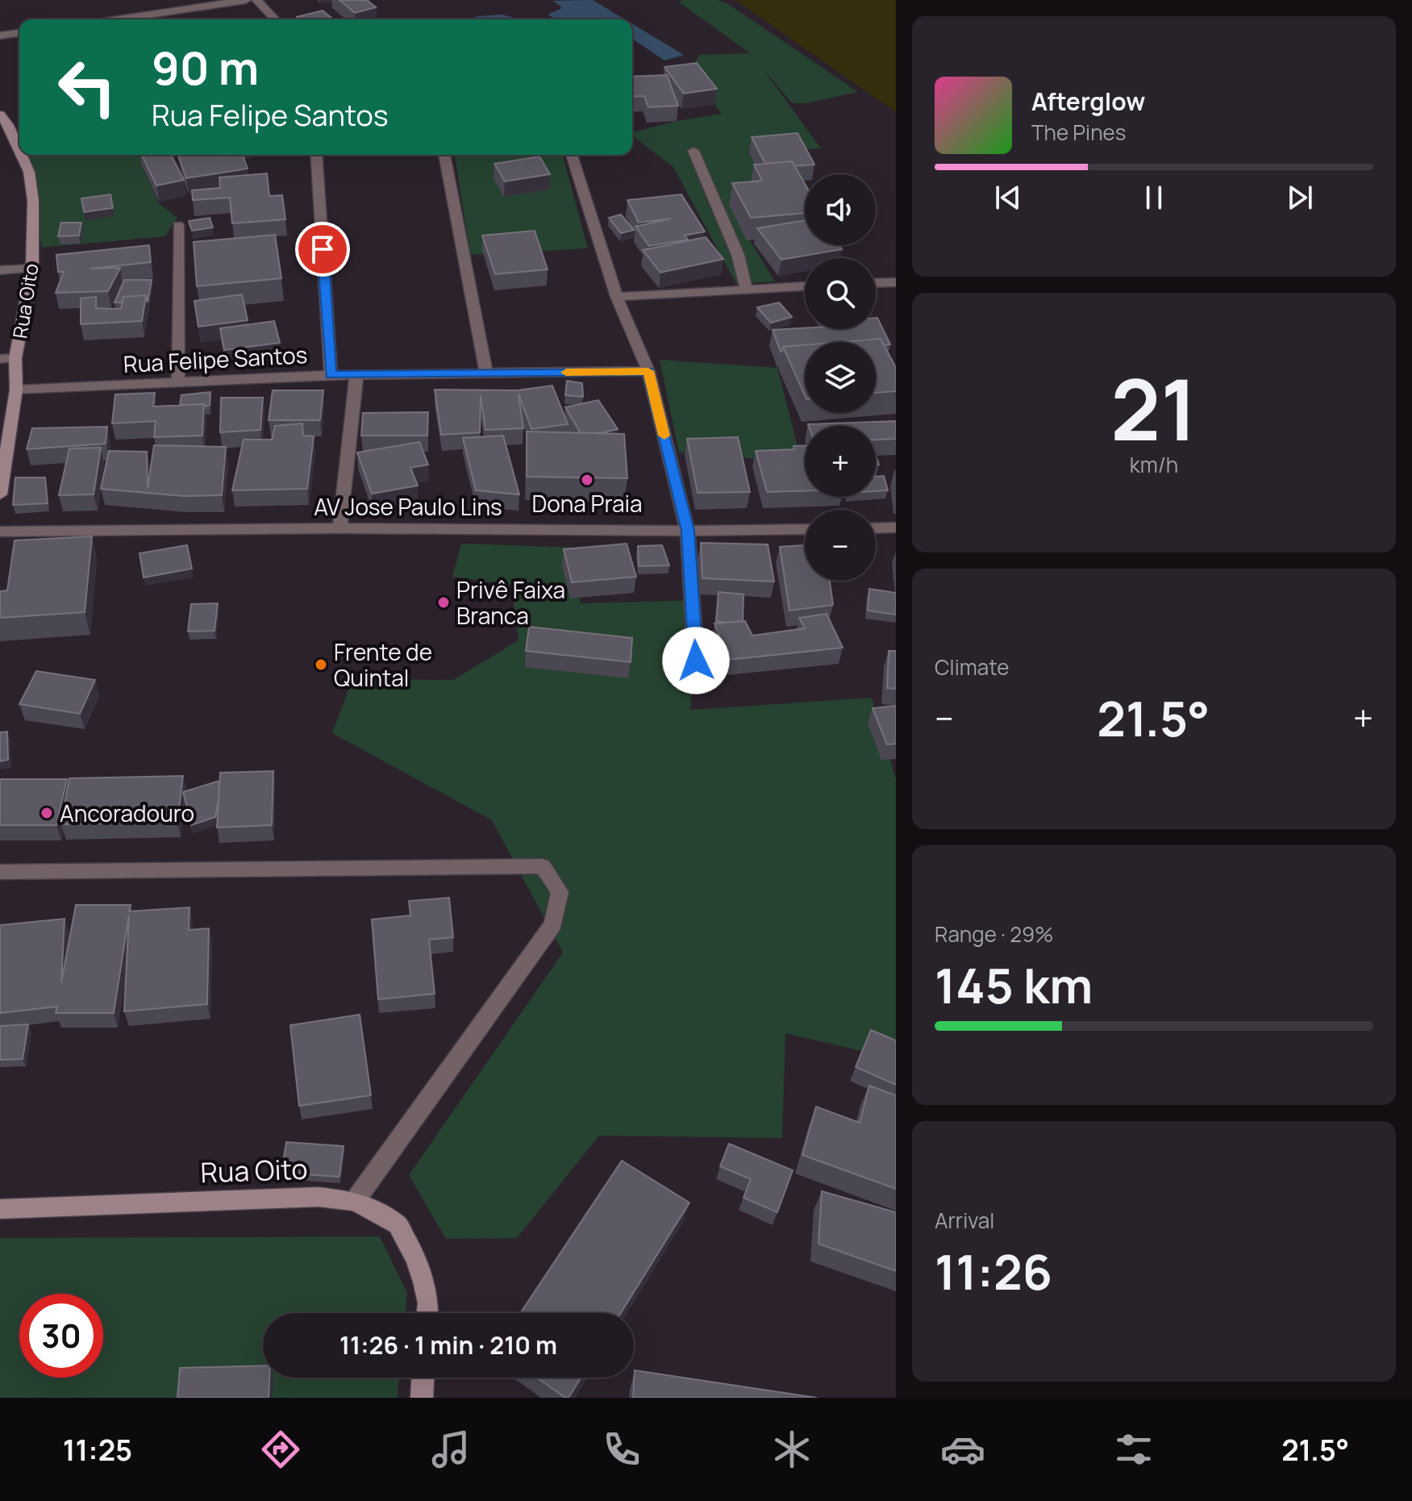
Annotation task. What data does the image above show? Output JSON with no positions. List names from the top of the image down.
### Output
{
  "streets": {
    "main road": ["Rua Oito"],
    "street": ["Rua Felipe Santos", "AV Jose Paulo Lins"]
  },
  "crossings": [
    ["Rua Oito", "Rua Felipe Santos"]
  ],
  "places": [
    "Dona Praia",
    "Privê Faixa Branca",
    "Frente de Quintal",
    "Ancoradouro"
  ],
  "page": {
    "turn": ["90 m", "Rua Felipe Santos"],
    "song": ["Afterglow", "The Pines"],
    "map_buttons": ["+", "−"],
    "tile": [
      ["21", "km/h"],
      "Climate",
      ["Range · 29%", "145 km"],
      ["Arrival", "11:26"]
    ],
    "heat": ["−", "21.5°", "+"],
    "limit": "30",
    "trip": "11:26 · 1 min · 210 m",
    "tabs": ["11:25", "21.5°"]
  }
}
